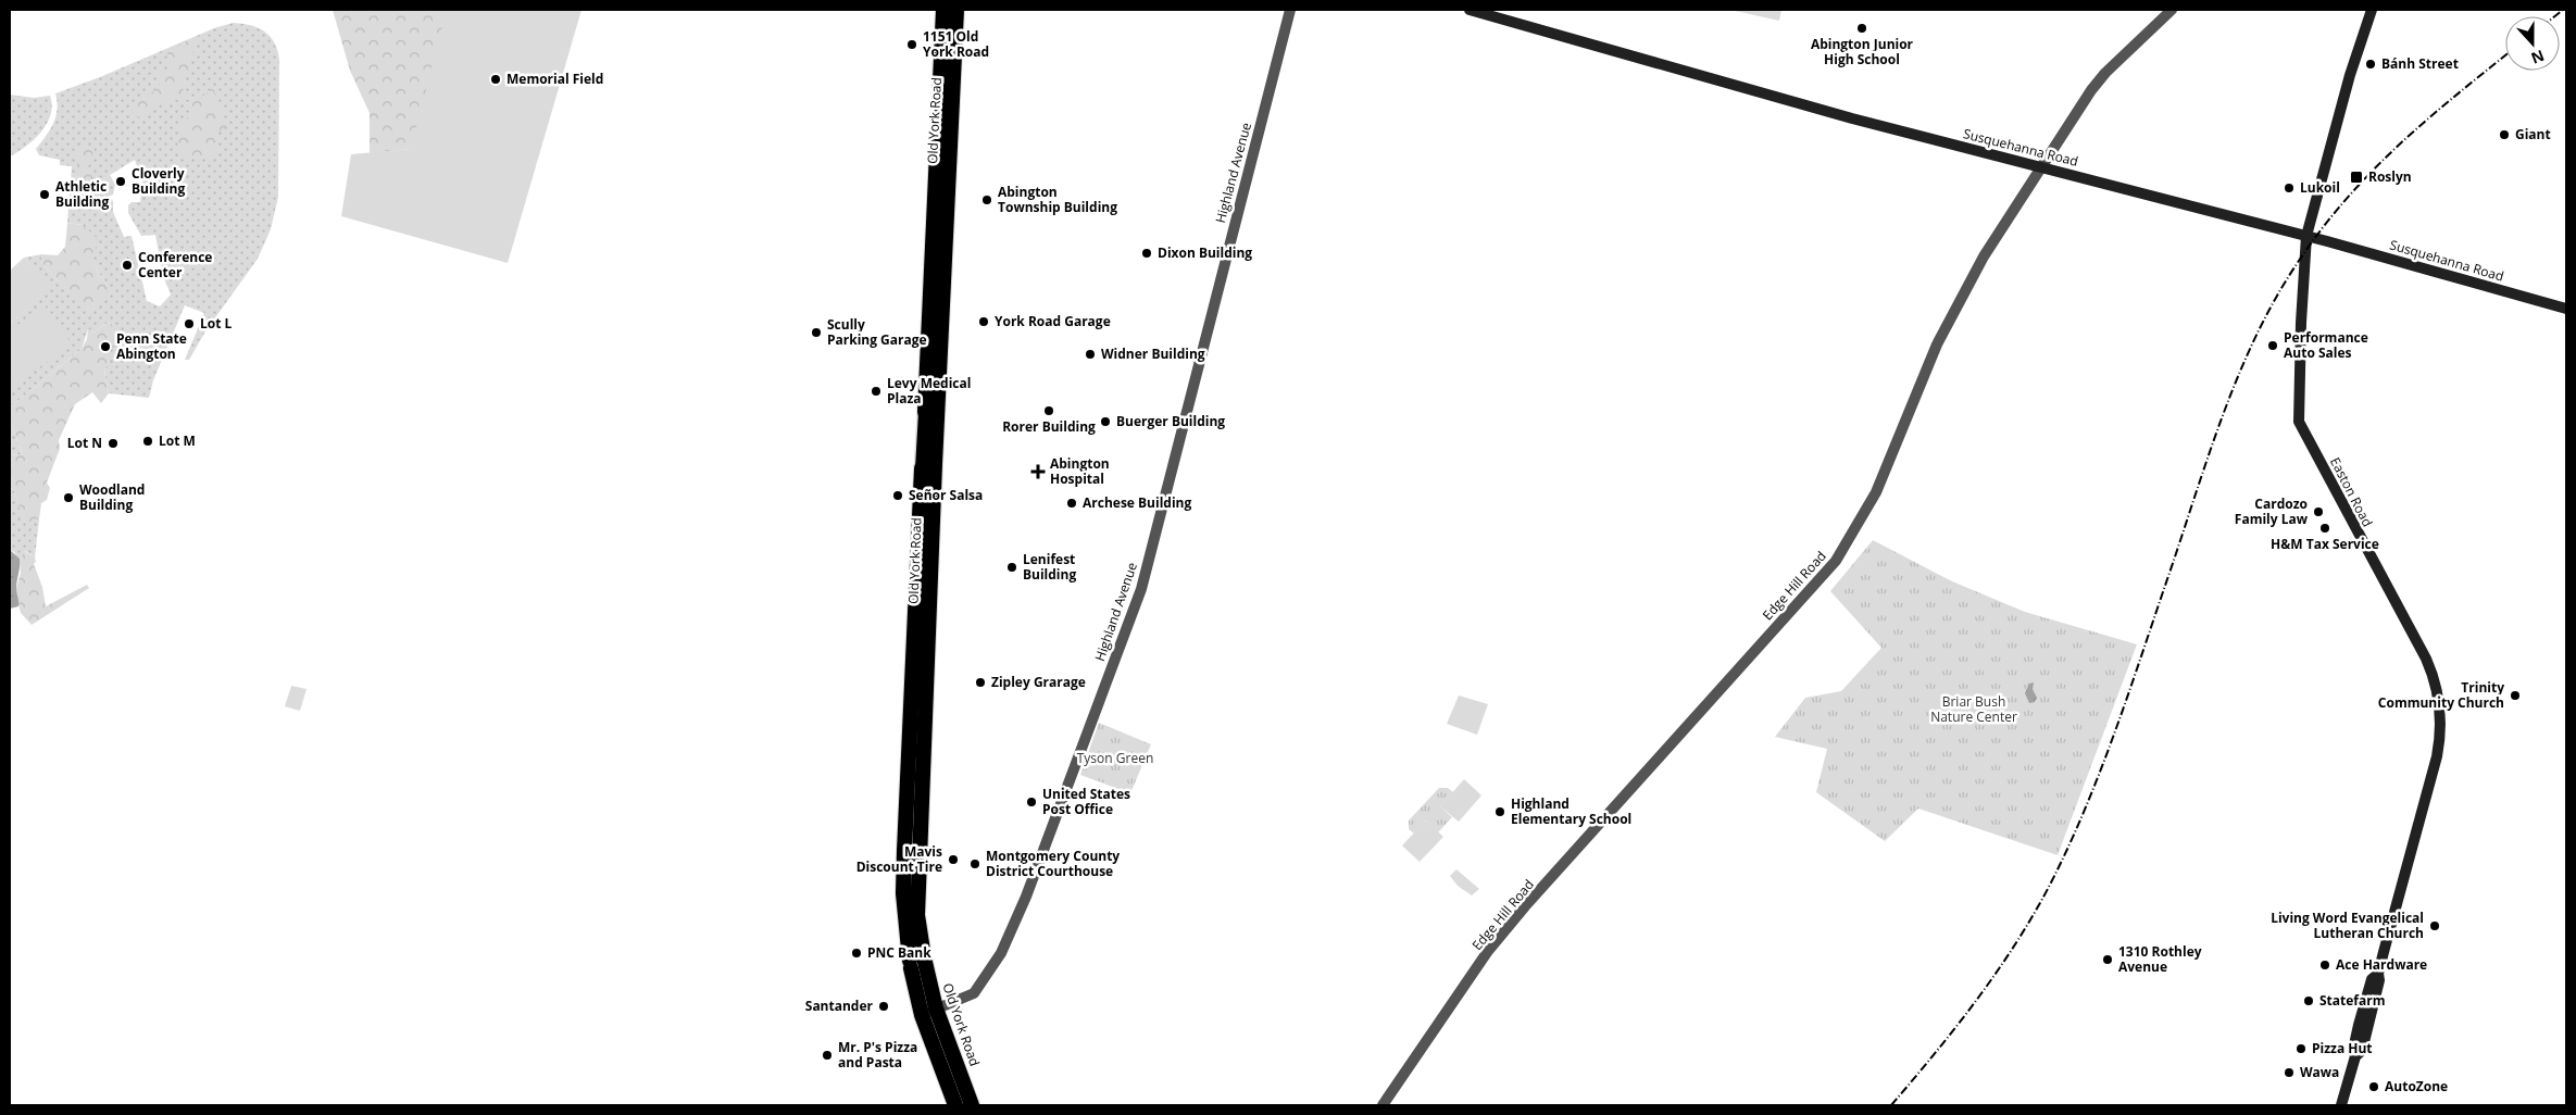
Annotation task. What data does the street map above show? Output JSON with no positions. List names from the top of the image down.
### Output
{
  "streets": {
    "highway": ["Old York Road"],
    "main road": ["Susquehanna Road", "Easton Road"],
    "street": ["Highland Avenue", "Edge Hill Road"]
  },
  "crossings": [
    ["Old York Road", "Highland Avenue"],
    ["Susquehanna Road", "Easton Road"],
    ["Susquehanna Road", "Edge Hill Road"]
  ],
  "parks": ["Briar Bush Nature Center", "Tyson Green"],
  "places": {
    "other": [
      "Abington Junior High School",
      "1151 Old York Road",
      "Bánh Street",
      "Memorial Field",
      "Giant",
      "Cloverly Building",
      "Lukoil",
      "Athletic Building",
      "Abington Township Building",
      "Dixon Building",
      "Conference Center",
      "York Road Garage",
      "Lot L",
      "Scully Parking Garage",
      "Performance Auto Sales",
      "Penn State Abington",
      "Widner Building",
      "Levy Medical Plaza",
      "Rorer Building",
      "Buerger Building",
      "Lot M",
      "Lot N",
      "Señor Salsa",
      "Woodland Building",
      "Archese Building",
      "Cardozo Family Law",
      "H&M Tax Service",
      "Lenifest Building",
      "Zipley Grarage",
      "Trinity Community Church",
      "United States Post Office",
      "Highland Elementary School",
      "Mavis Discount Tire",
      "Montgomery County District Courthouse",
      "Living Word Evangelical Lutheran Church",
      "PNC Bank",
      "1310 Rothley Avenue",
      "Ace Hardware",
      "Statefarm",
      "Santander",
      "Pizza Hut",
      "Mr. P's Pizza and Pasta",
      "Wawa",
      "AutoZone"
    ],
    "transit": ["Roslyn"],
    "health": ["Abington Hospital"]
  },
  "north": "bottom"
}
